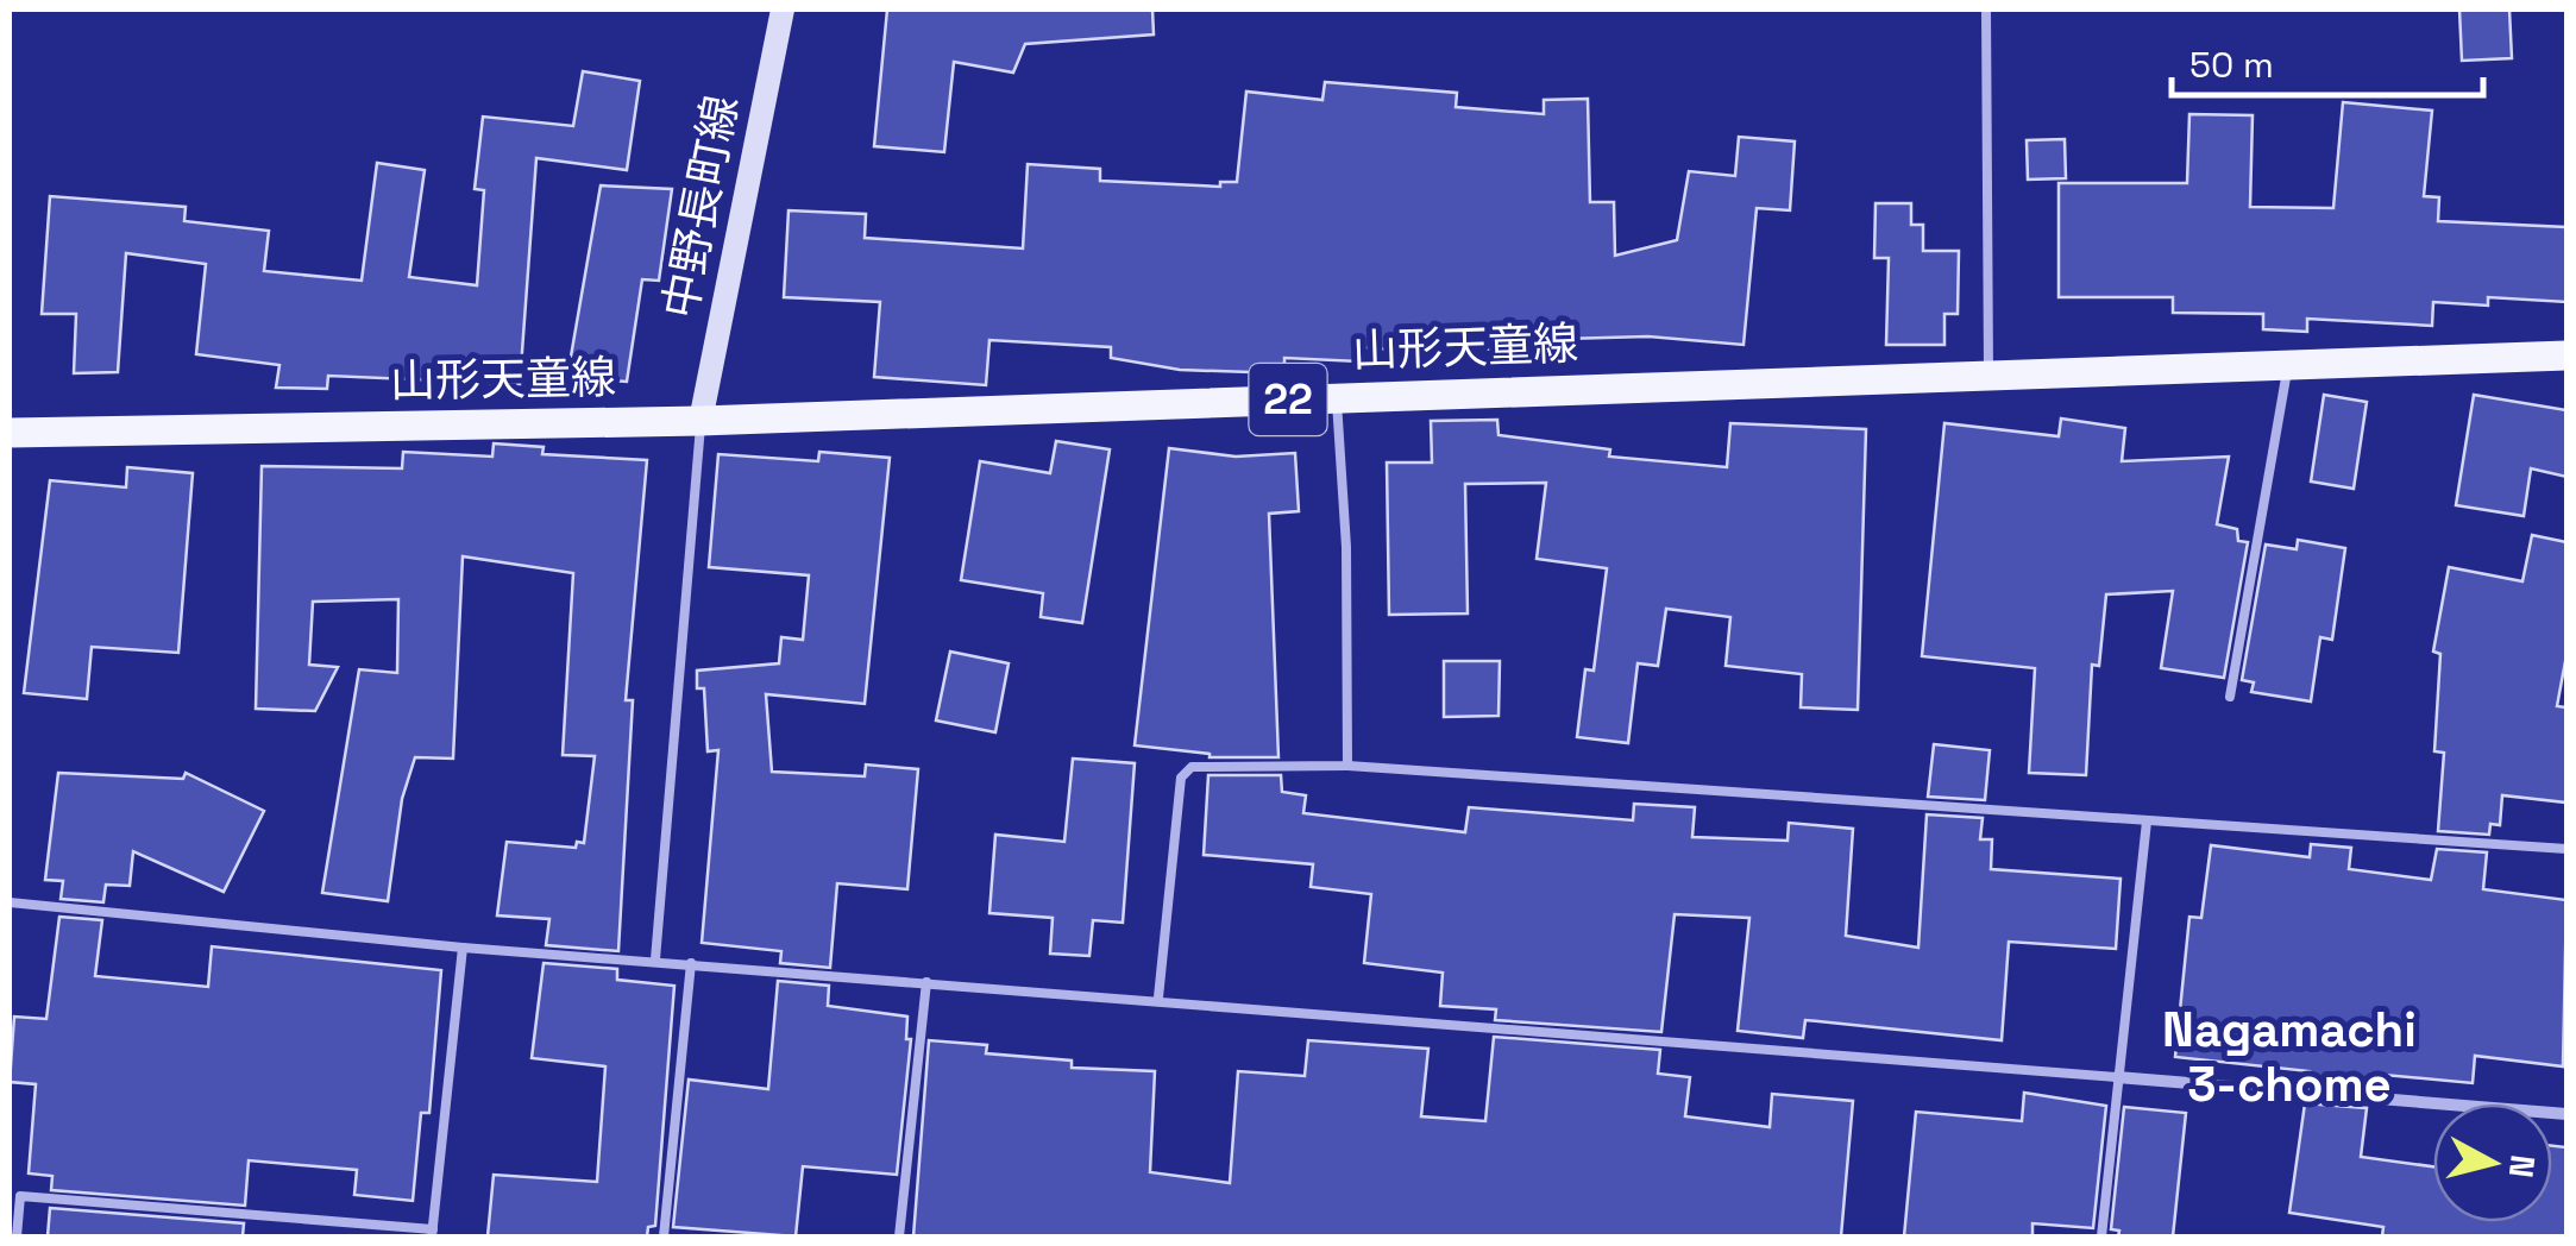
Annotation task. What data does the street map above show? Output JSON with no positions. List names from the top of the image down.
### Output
{
  "streets": {
    "main road": ["中野長町線", "山形天童線", "22"]
  },
  "crossings": [
    ["中野長町線", "山形天童線"]
  ],
  "districts": ["Nagamachi 3-chome"],
  "scale_bar": "50 m",
  "north": "right"
}
